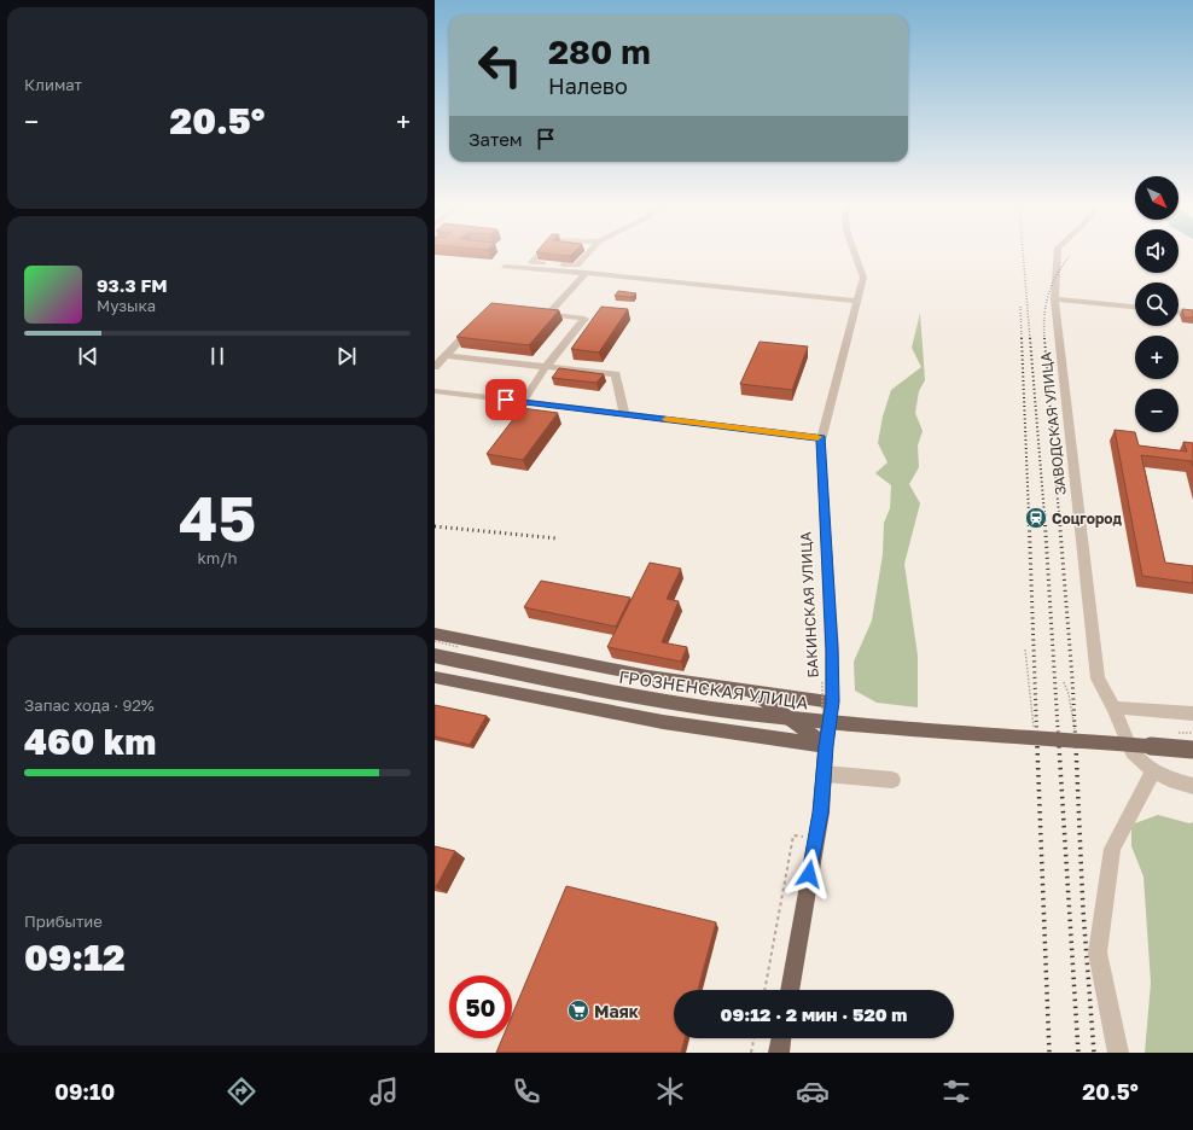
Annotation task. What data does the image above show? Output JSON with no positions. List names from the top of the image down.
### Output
{
  "streets": {
    "main road": ["БАКИНСКАЯ УЛИЦА", "ГРОЗНЕНСКАЯ УЛИЦА"],
    "street": ["ЗАВОДСКАЯ УЛИЦА"]
  },
  "places": {
    "station": ["Соцгород"],
    "supermarket": ["Маяк"]
  },
  "north": "bottom right",
  "page": {
    "tile": [
      "Климат",
      ["45", "km/h"],
      ["Запас хода · 92%", "460 km"],
      ["Прибытие", "09:12"]
    ],
    "turn": ["280 m", "Налево"],
    "heat": ["−", "20.5°", "+"],
    "then": "Затем",
    "map_buttons": ["+", "−"],
    "song": ["93.3 FM", "Музыка"],
    "limit": "50",
    "trip": "09:12 · 2 мин · 520 m",
    "tabs": ["09:10", "20.5°"]
  }
}
